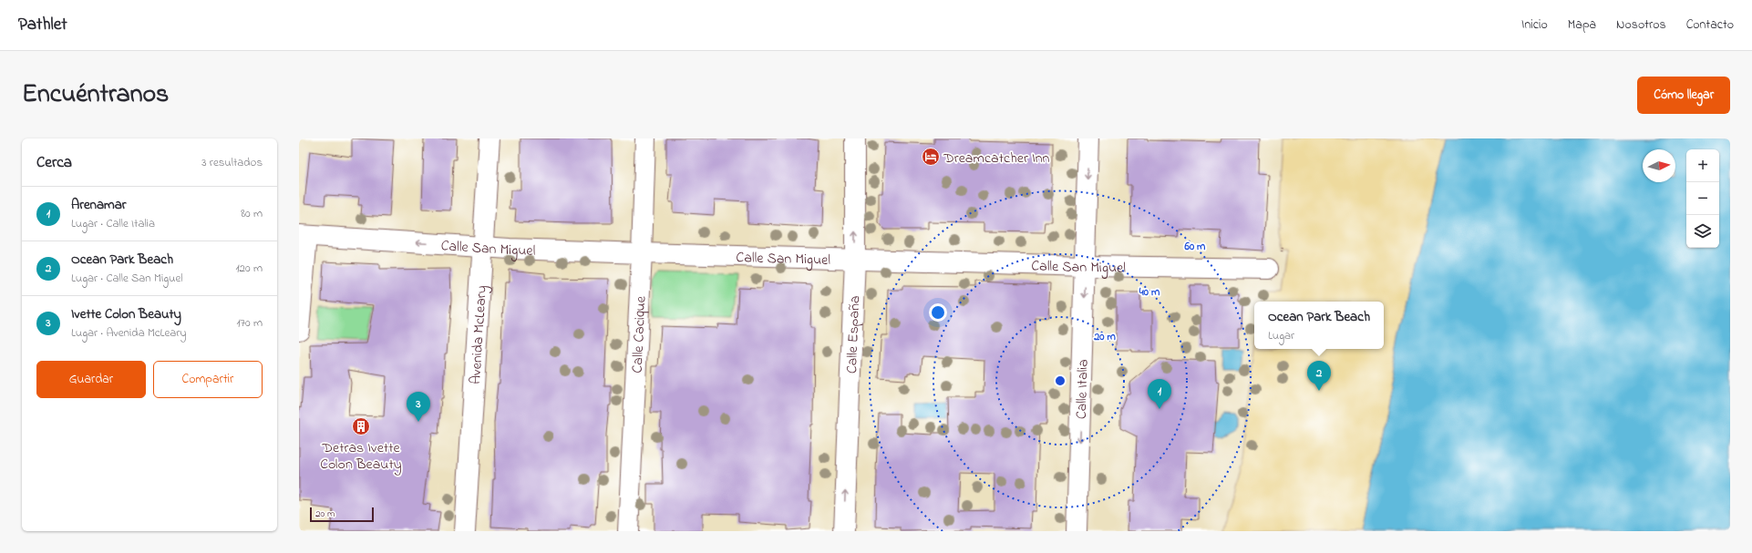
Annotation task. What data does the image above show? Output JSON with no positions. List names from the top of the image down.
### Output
{
  "streets": {
    "street": [
      "Calle San Miguel",
      "Avenida McLeary",
      "Calle Cacique",
      "Calle España",
      "Calle Italia"
    ]
  },
  "crossings": [
    ["Calle San Miguel", "Avenida McLeary"],
    ["Calle San Miguel", "Calle Cacique"],
    ["Calle San Miguel", "Calle España"],
    ["Calle San Miguel", "Calle Italia"]
  ],
  "one_way": ["Calle España", "Calle Italia"],
  "places": {
    "hotel": ["Dreamcatcher Inn"],
    "building": ["Detras Ivette Colon Beauty"]
  },
  "scale_bar": "20 m",
  "north": "right",
  "page": {
    "header": "Pathlet",
    "nav": [
      "Inicio",
      "Mapa",
      "Nosotros",
      "Contacto"
    ],
    "title": "Encuéntranos",
    "buttons": [
      "Cómo llegar",
      ["Guardar", "Compartir"]
    ],
    "heading": ["Cerca", "3 resultados"],
    "map_buttons": ["+", "−"],
    "list": [
      {
        "mark": "1",
        "name": "Arenamar",
        "note": "Lugar · Calle Italia",
        "value": "80 m"
      },
      {
        "mark": "2",
        "name": "Ocean Park Beach",
        "note": "Lugar · Calle San Miguel",
        "value": "120 m"
      },
      {
        "mark": "3",
        "name": "Ivette Colon Beauty",
        "note": "Lugar · Avenida McLeary",
        "value": "170 m"
      }
    ],
    "popup": ["Ocean Park Beach", "Lugar"],
    "pins": ["2", "1", "3"],
    "scale": "20 m"
  },
  "rings": ["60 m", "40 m", "20 m"]
}
